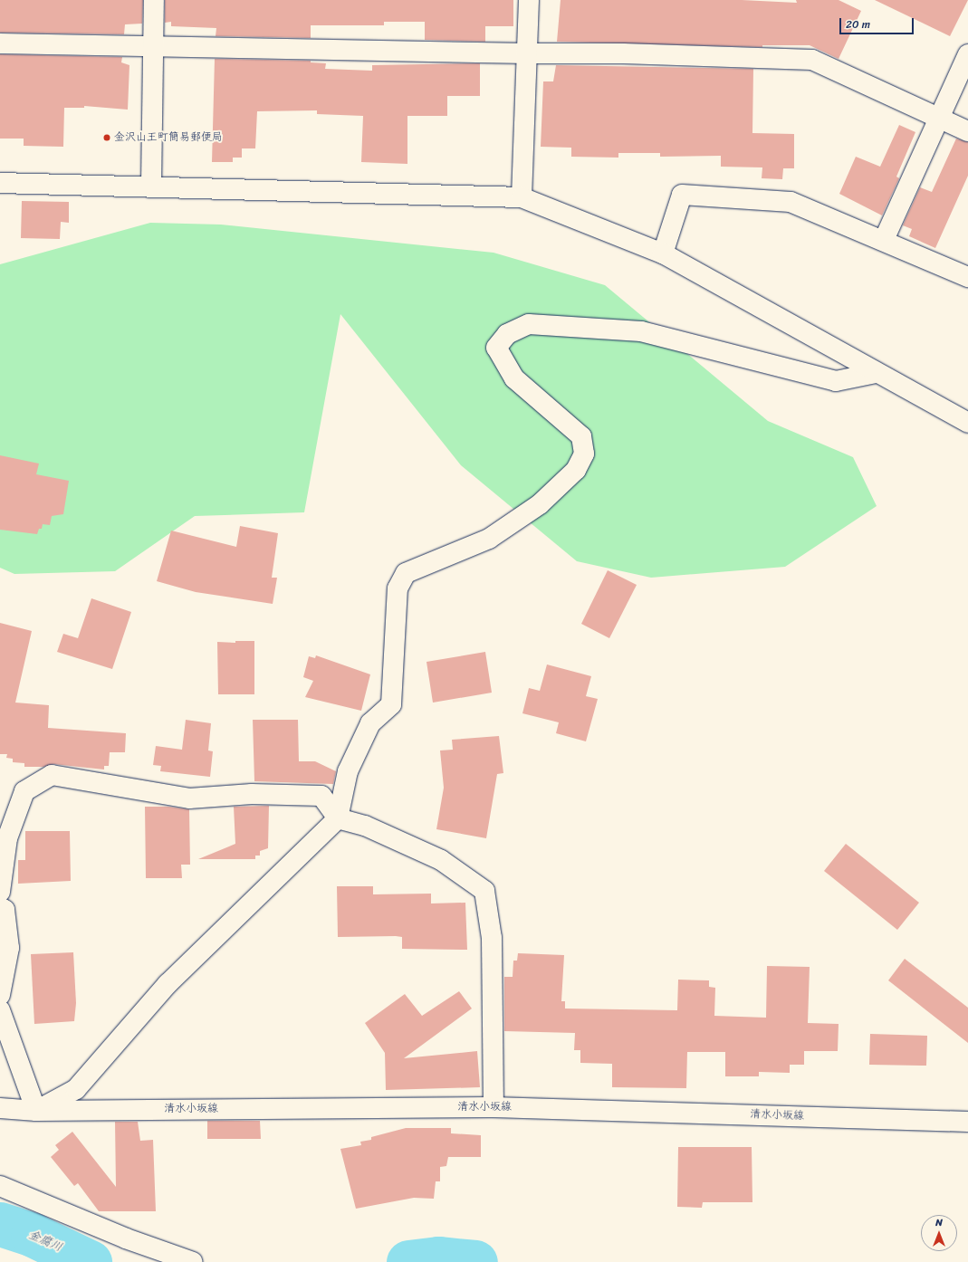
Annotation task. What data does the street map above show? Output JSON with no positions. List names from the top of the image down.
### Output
{
  "streets": {
    "street": ["清水小坂線"]
  },
  "water": ["金腐川"],
  "places": ["金沢山王町簡易郵便局"],
  "scale_bar": "20 m",
  "north": "top"
}
